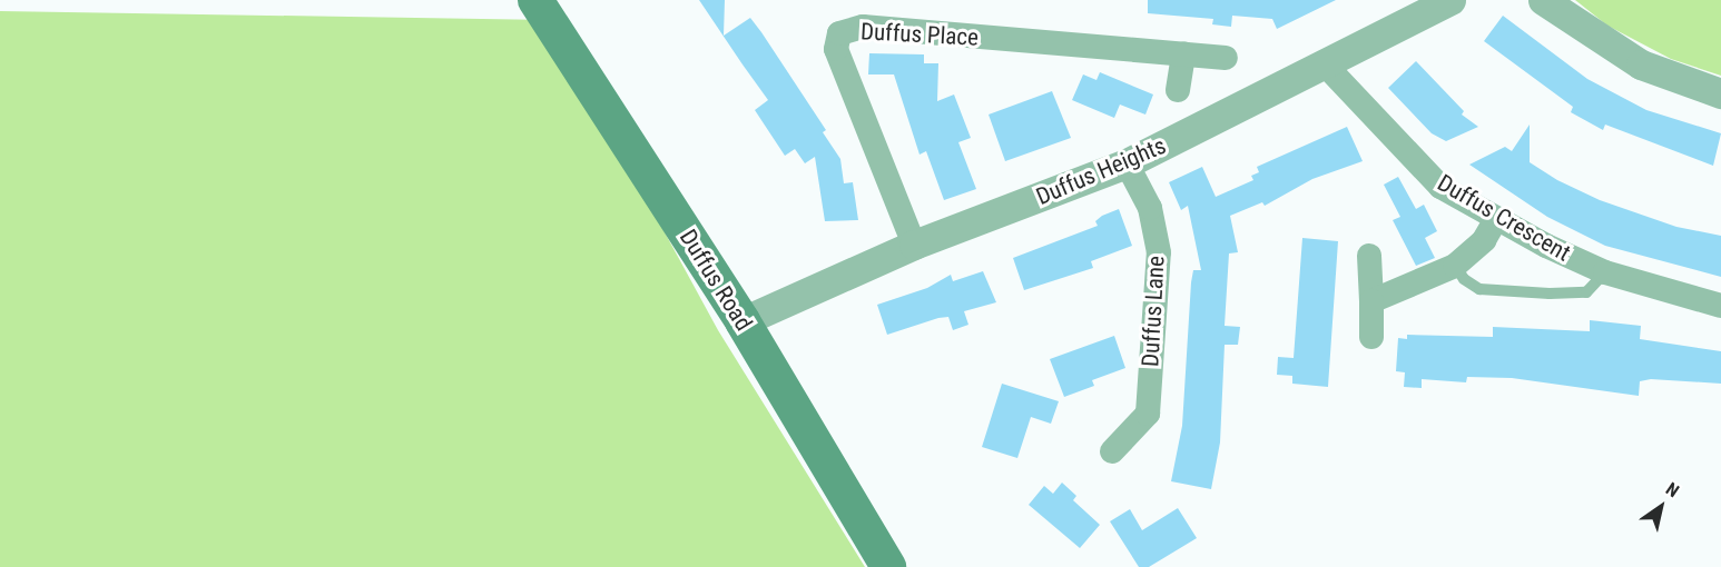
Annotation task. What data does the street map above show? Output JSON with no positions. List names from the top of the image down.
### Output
{
  "streets": {
    "main road": ["Duffus Road"],
    "street": [
      "Duffus Place",
      "Duffus Heights",
      "Duffus Crescent",
      "Duffus Lane"
    ]
  },
  "crossings": [
    ["Duffus Place", "Duffus Heights"],
    ["Duffus Heights", "Duffus Crescent"],
    ["Duffus Heights", "Duffus Road"],
    ["Duffus Heights", "Duffus Lane"]
  ],
  "north": "top right"
}
